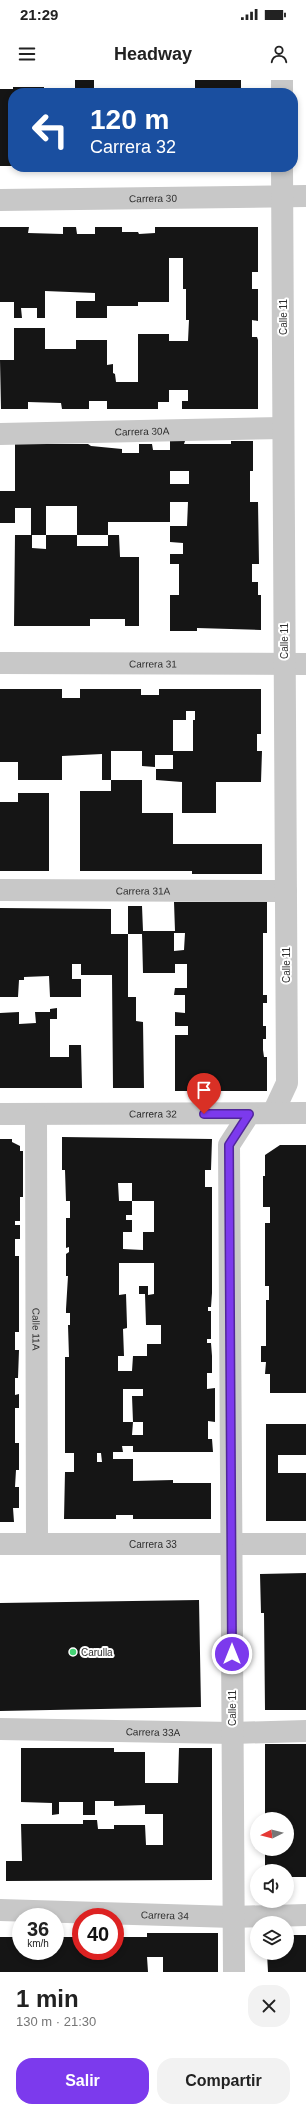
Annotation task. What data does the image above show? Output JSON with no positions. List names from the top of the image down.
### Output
{
  "streets": {
    "street": [
      "Carrera 30",
      "Calle 11",
      "Carrera 30A",
      "Carrera 31",
      "Carrera 31A",
      "Carrera 32",
      "Calle 11A",
      "Carrera 33",
      "Carrera 33A",
      "Carrera 34"
    ]
  },
  "crossings": [
    ["Carrera 30", "Calle 11"],
    ["Calle 11", "Carrera 30A"],
    ["Calle 11", "Carrera 31"],
    ["Calle 11", "Carrera 31A"],
    ["Calle 11", "Carrera 32"],
    ["Calle 11", "Carrera 33"],
    ["Calle 11", "Carrera 33A"],
    ["Calle 11", "Carrera 34"],
    ["Carrera 32", "Calle 11A"],
    ["Calle 11A", "Carrera 33"]
  ],
  "places": ["Carulla"],
  "north": "left",
  "page": {
    "status": "21:29",
    "header": "Headway",
    "turn": ["120 m", "Carrera 32"],
    "speed": "36 km/h",
    "limit": "40",
    "heading": ["1 min", "130 m · 21:30"],
    "buttons": ["Salir", "Compartir"]
  }
}
